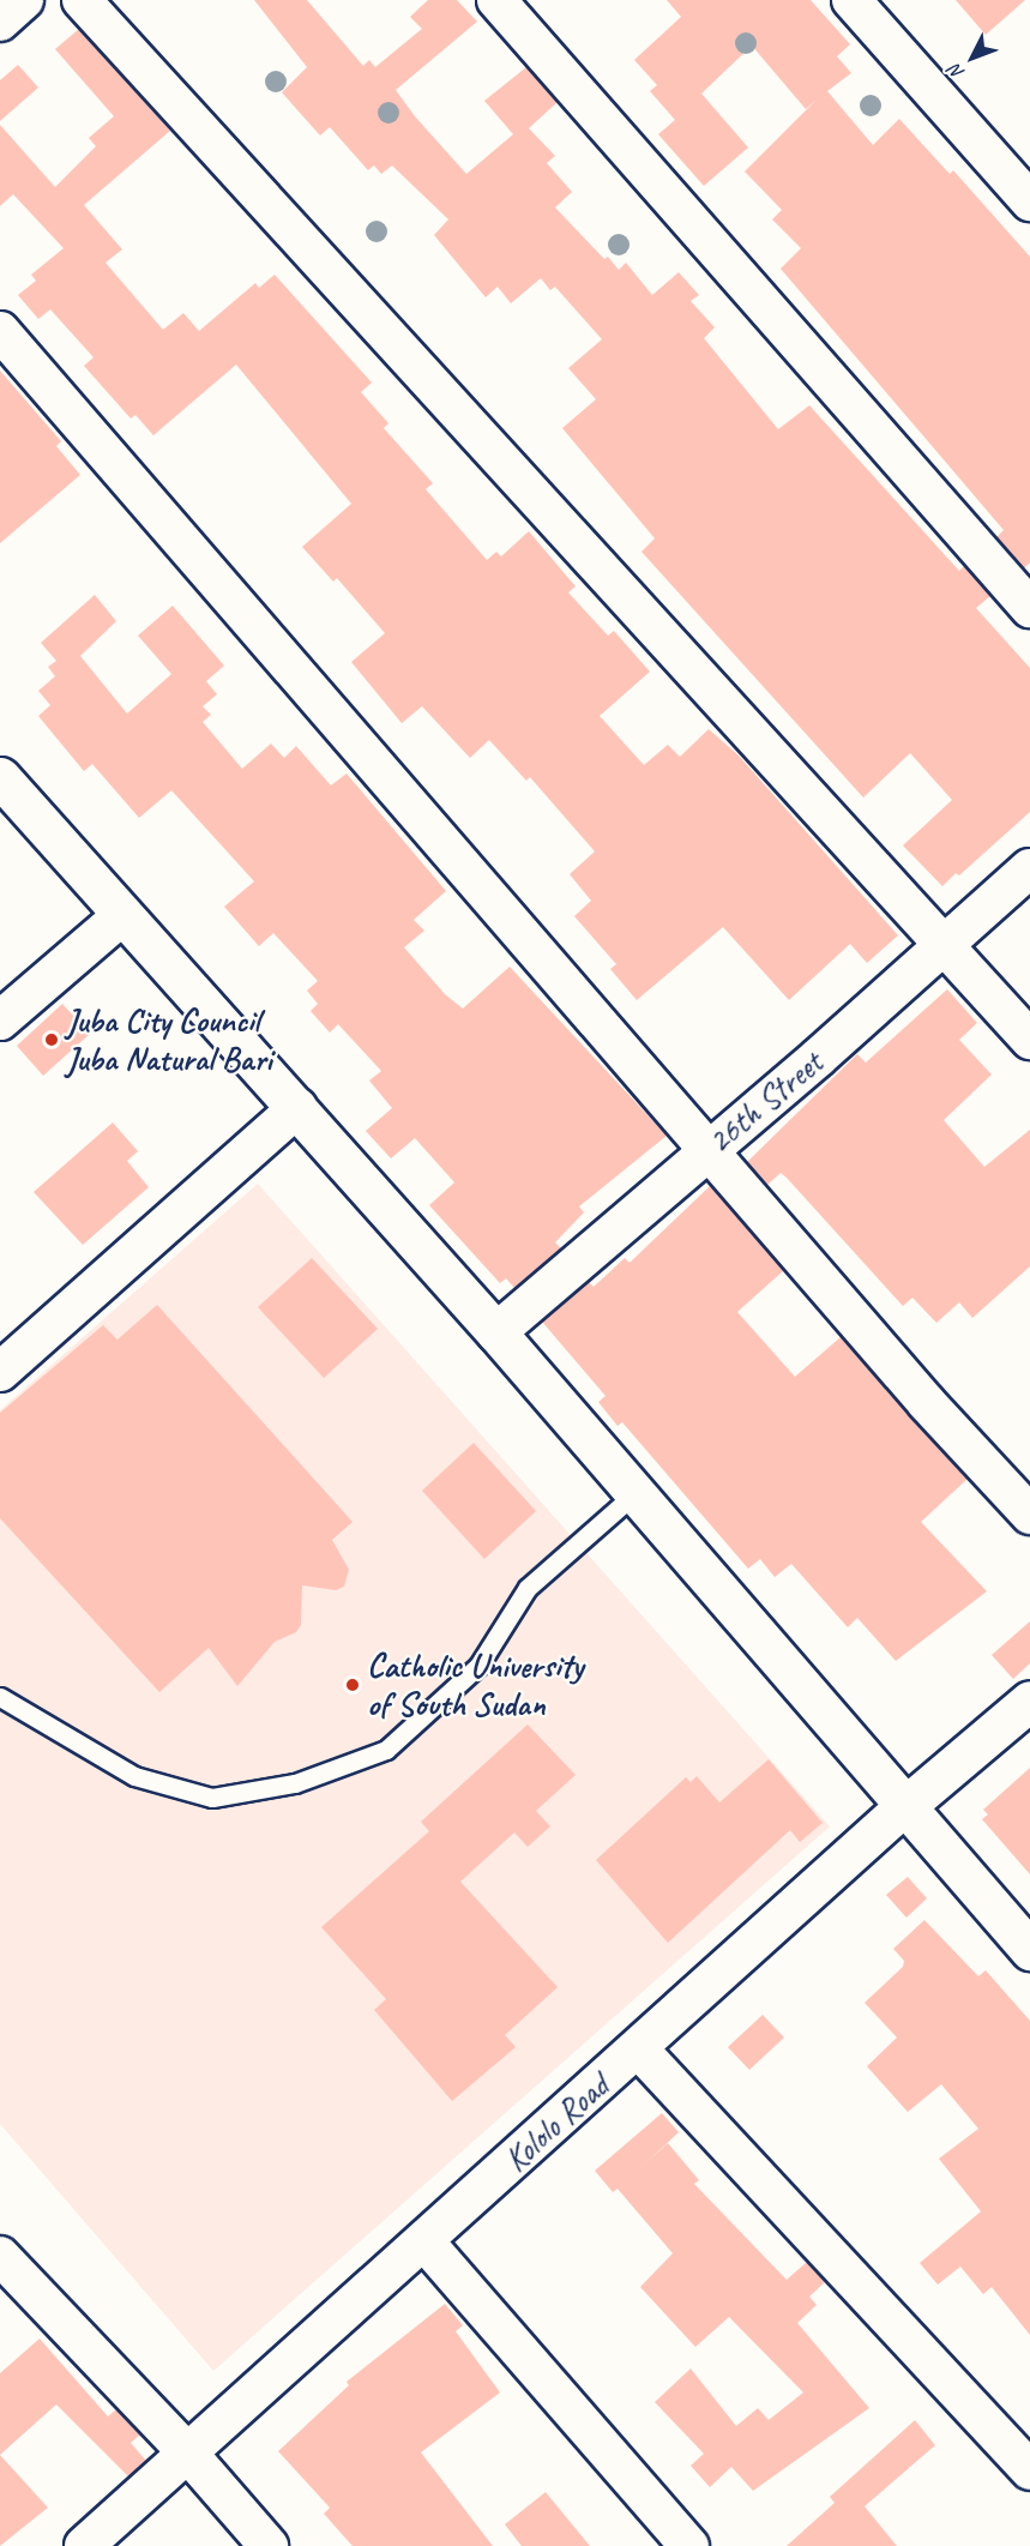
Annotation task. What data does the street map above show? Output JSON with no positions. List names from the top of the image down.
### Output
{
  "streets": {
    "street": ["26th Street", "Kololo Road"]
  },
  "places": ["Juba City Council Juba Natural Bari", "Catholic University of South Sudan"],
  "north": "bottom left"
}
